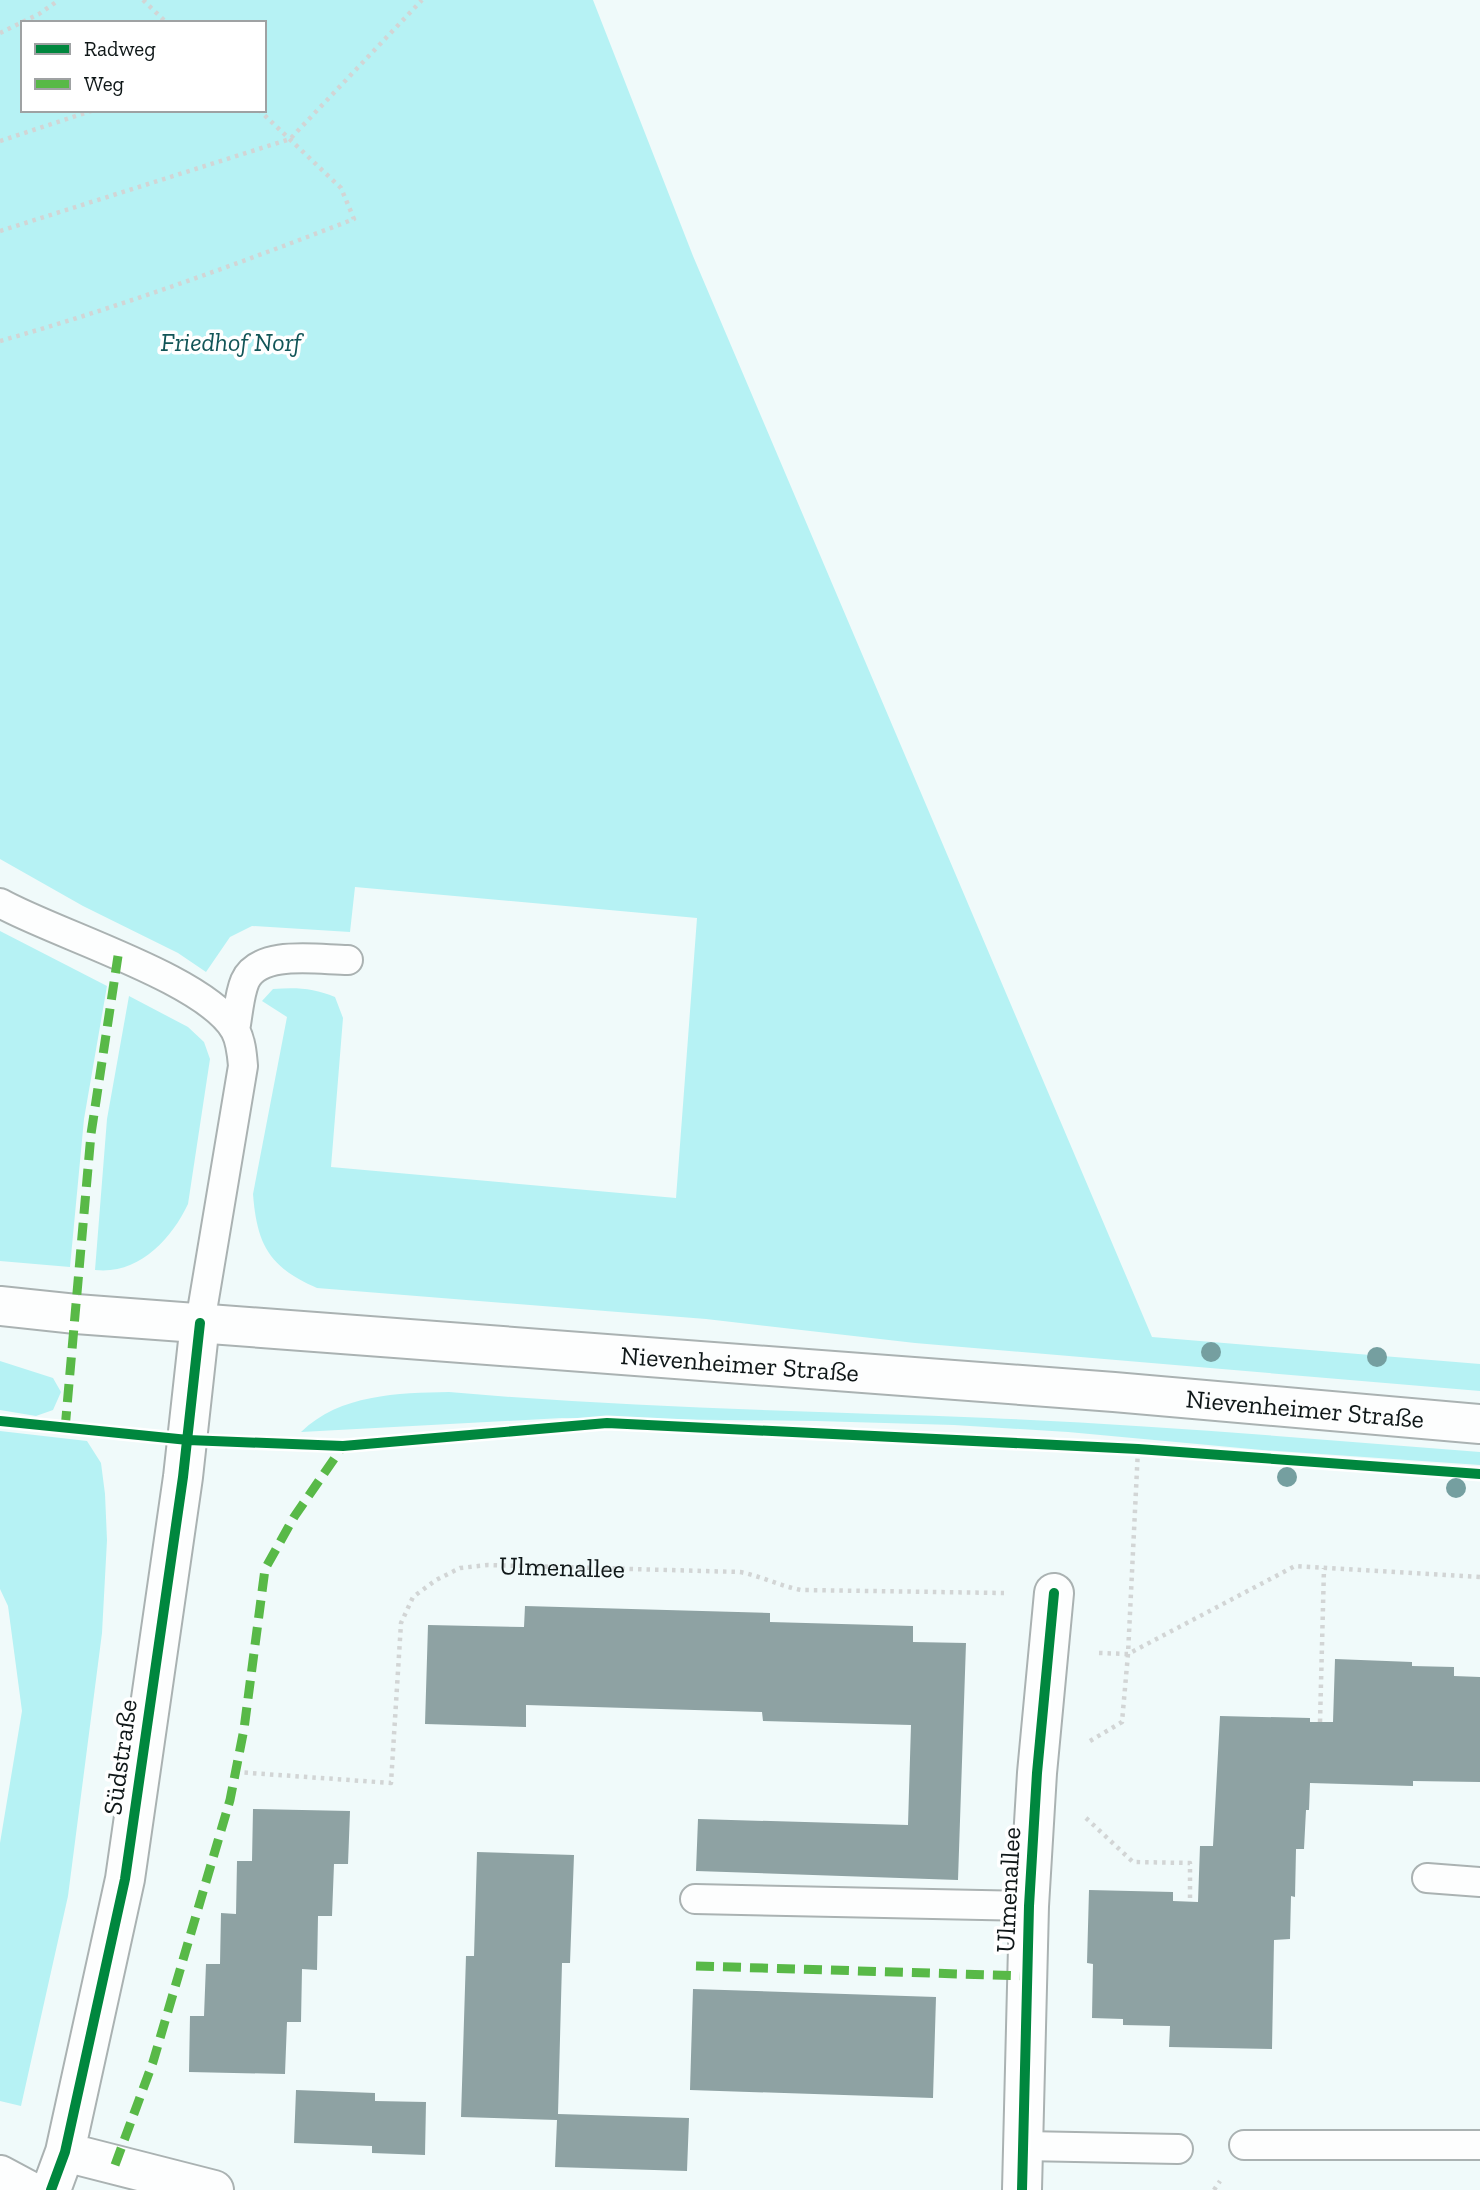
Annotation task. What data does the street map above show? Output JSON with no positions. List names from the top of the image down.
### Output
{
  "streets": {
    "street": ["Nievenheimer Straße", "Ulmenallee", "Südstraße"]
  },
  "crossings": [
    ["Nievenheimer Straße", "Südstraße"]
  ],
  "parks": ["Friedhof Norf"],
  "legend": ["Radweg", "Weg"]
}
